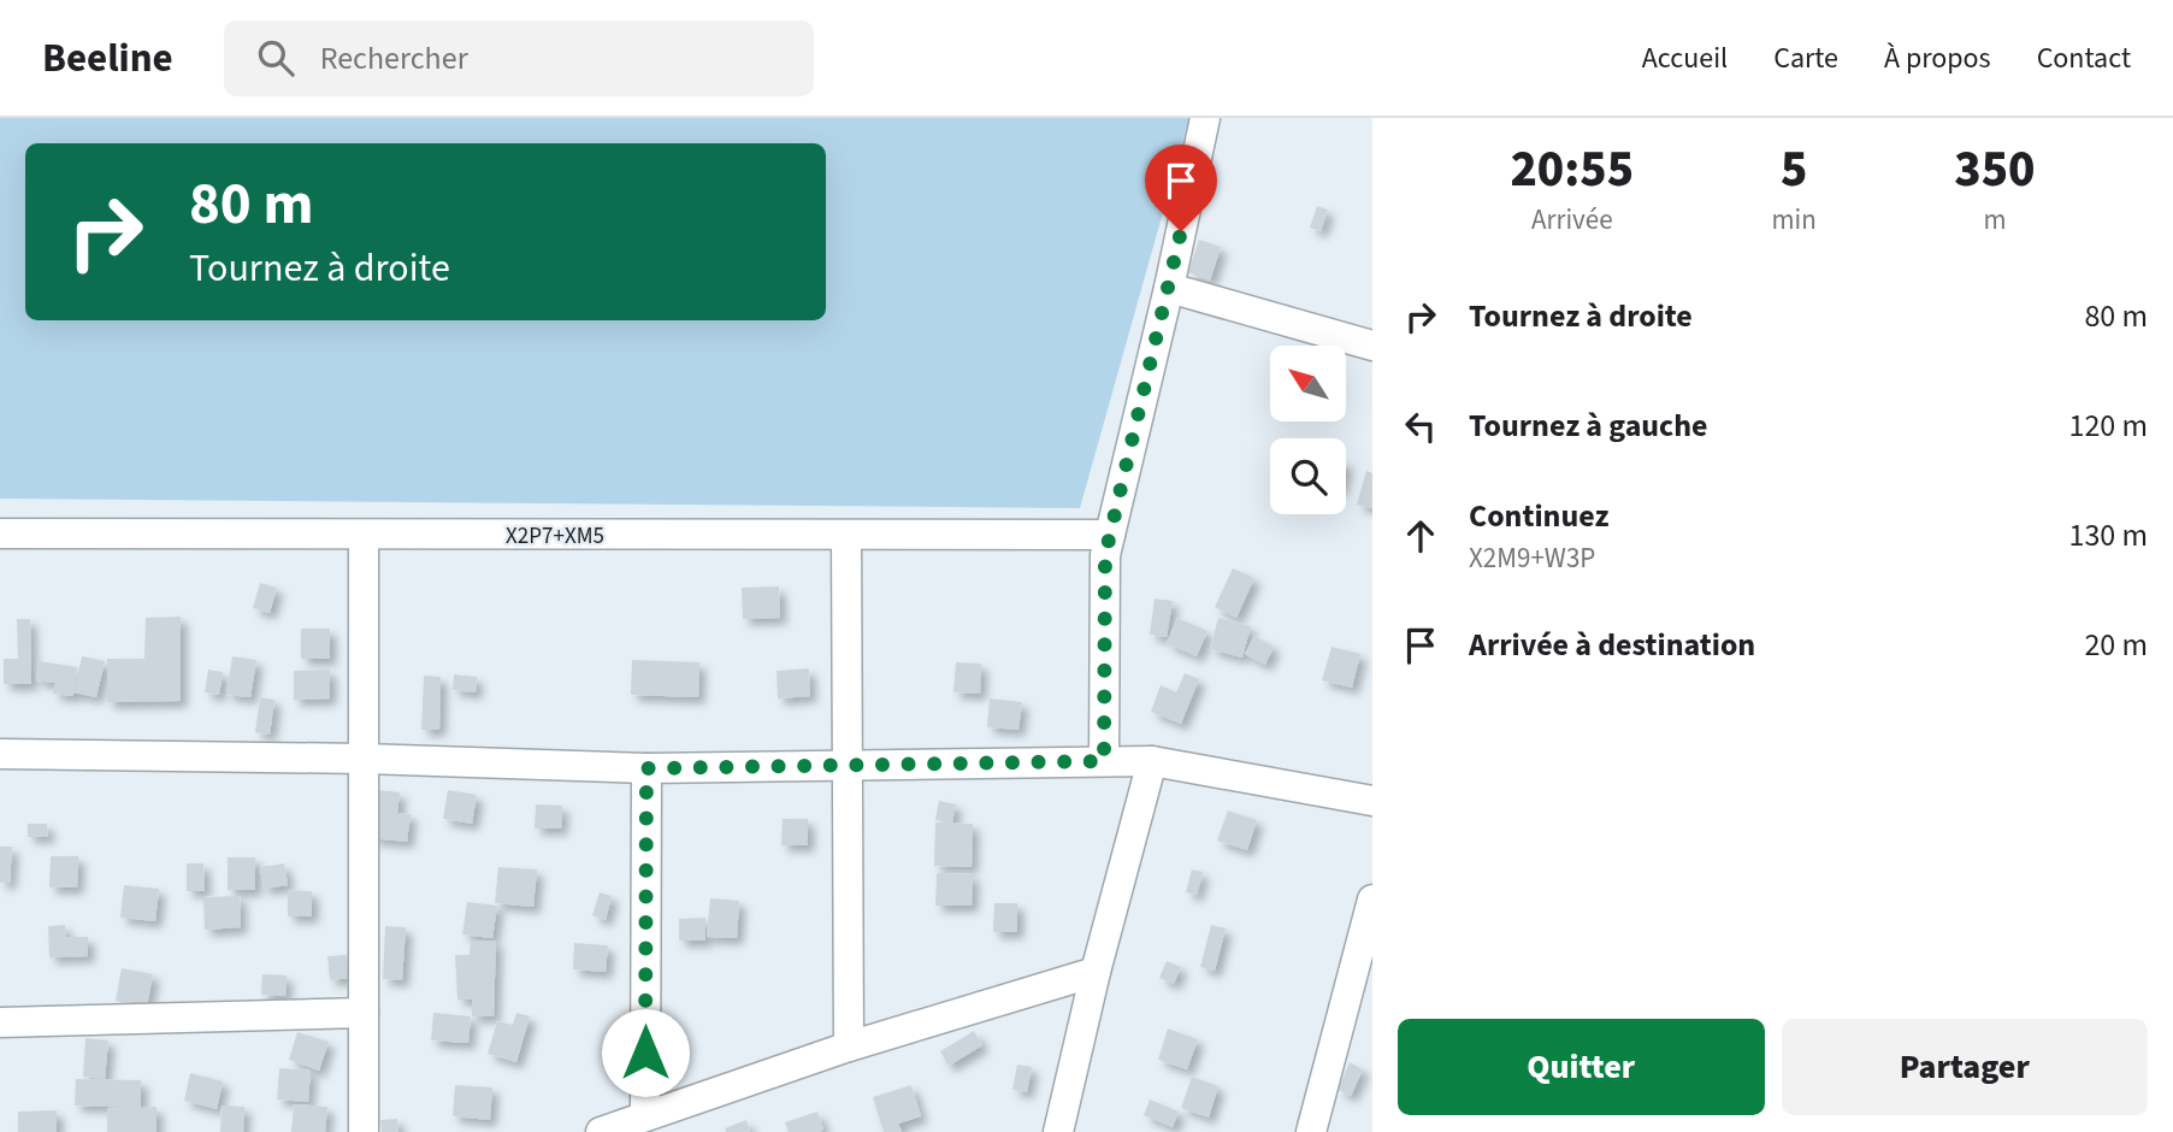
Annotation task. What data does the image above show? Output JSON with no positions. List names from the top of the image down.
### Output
{
  "streets": {
    "street": ["X2P7+XM5"]
  },
  "north": "top left",
  "page": {
    "header": "Beeline",
    "search": "Rechercher",
    "nav": [
      "Accueil",
      "Carte",
      "À propos",
      "Contact"
    ],
    "eta": [
      "20:55",
      "Arrivée",
      "5",
      "min",
      "350",
      "m"
    ],
    "turn": ["80 m", "Tournez à droite"],
    "list": [
      {
        "name": "Tournez à droite",
        "value": "80 m"
      },
      {
        "name": "Tournez à gauche",
        "value": "120 m"
      },
      {
        "name": "Continuez",
        "note": "X2M9+W3P",
        "value": "130 m"
      },
      {
        "name": "Arrivée à destination",
        "value": "20 m"
      }
    ],
    "buttons": ["Quitter", "Partager"]
  }
}
